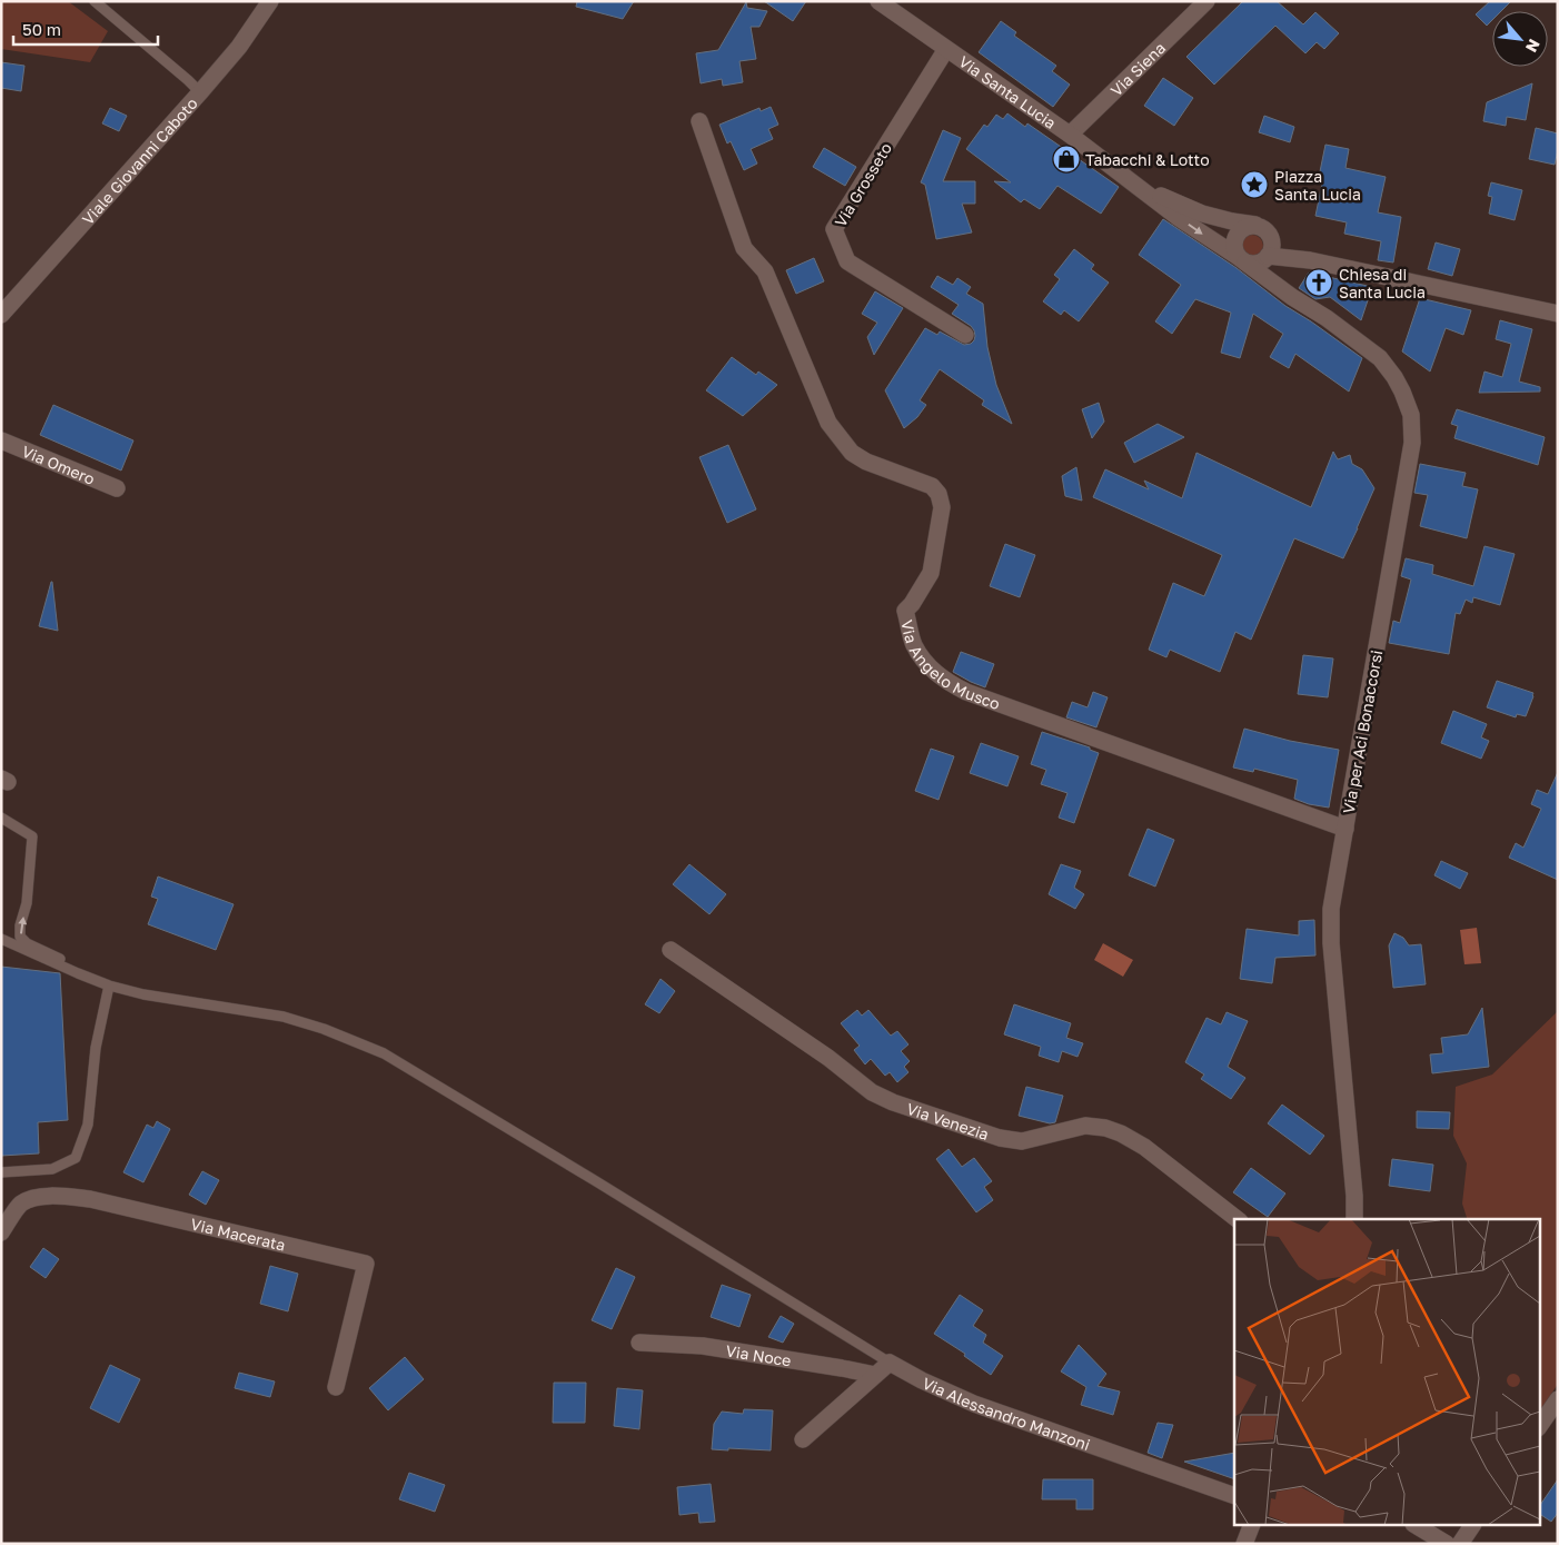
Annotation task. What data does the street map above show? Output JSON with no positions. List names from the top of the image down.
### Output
{
  "streets": {
    "street": [
      "Via Siena",
      "Via Santa Lucia",
      "Viale Giovanni Caboto",
      "Via Grosseto",
      "Via Omero",
      "Via Angelo Musco",
      "Via per Aci Bonaccorsi",
      "Via Venezia",
      "Via Macerata",
      "Via Noce",
      "Via Alessandro Manzoni"
    ]
  },
  "crossings": [
    ["Via Siena", "Via Santa Lucia"],
    ["Via Santa Lucia", "Via Grosseto"],
    ["Via Santa Lucia", "Via per Aci Bonaccorsi"],
    ["Via Angelo Musco", "Via per Aci Bonaccorsi"]
  ],
  "places": {
    "shop": ["Tabacchi & Lotto"],
    "place": ["Piazza Santa Lucia"],
    "church": ["Chiesa di Santa Lucia"]
  },
  "scale_bar": "50 m",
  "north": "bottom right"
}
